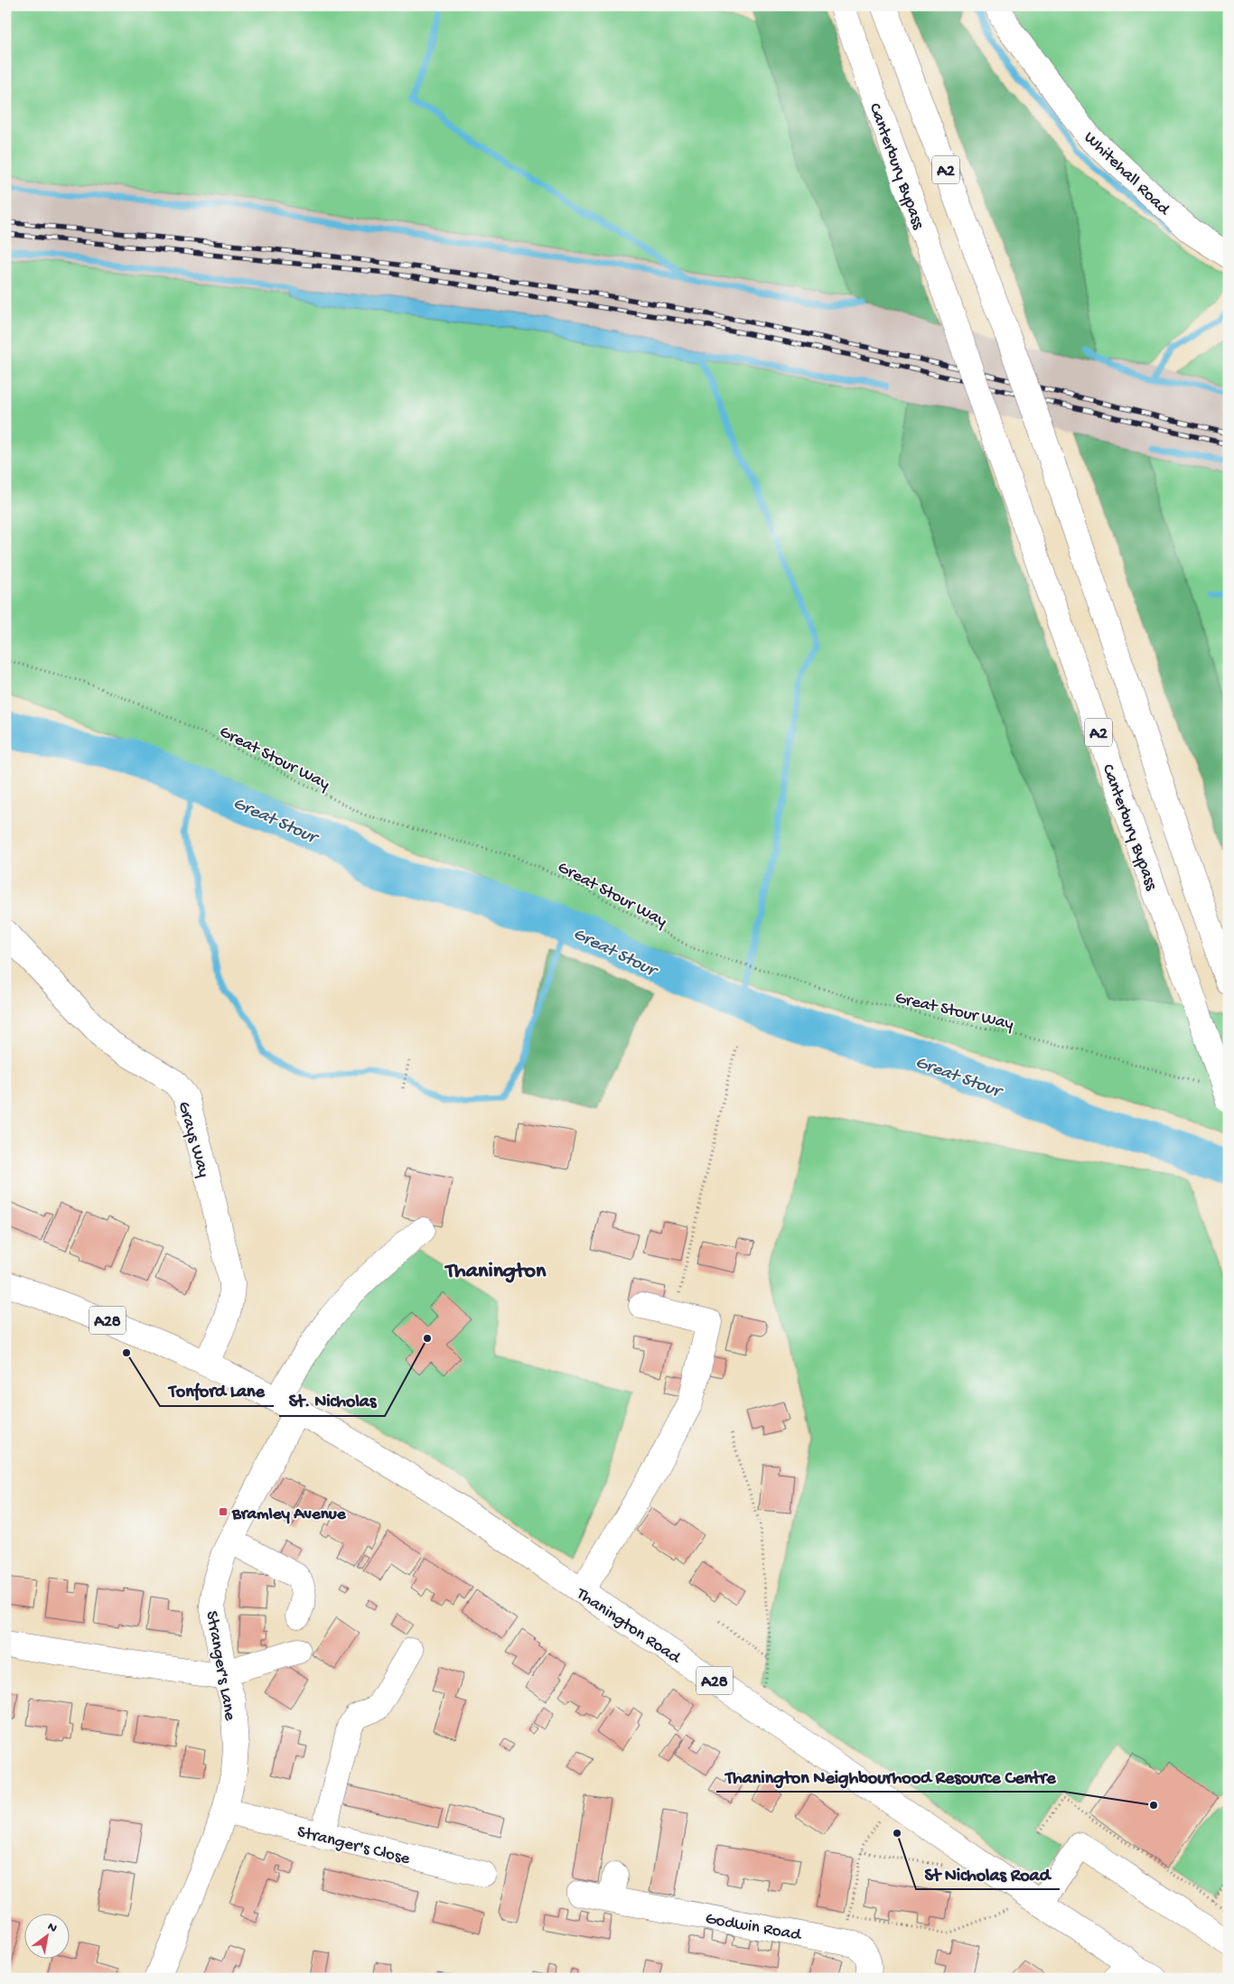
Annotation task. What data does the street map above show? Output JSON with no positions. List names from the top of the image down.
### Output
{
  "streets": {
    "main road": [
      "Canterbury Bypass",
      "A2",
      "Whitehall Road",
      "Grays Way",
      "A28",
      "Thanington Road",
      "Stranger's Lane",
      "Stranger's Close",
      "Godwin Road"
    ],
    "path": ["Great Stour Way"]
  },
  "crossings": [
    ["Grays Way", "A28"],
    ["Grays Way", "Thanington Road"],
    ["A28", "Thanington Road"],
    ["Thanington Road", "Stranger's Lane"],
    ["Stranger's Lane", "Stranger's Close"]
  ],
  "districts": ["Thanington"],
  "water": ["Great Stour"],
  "places": {
    "other": [
      "St. Nicholas",
      "Tonford Lane",
      "Thanington Neighbourhood Resource Centre",
      "St Nicholas Road"
    ],
    "transit": ["Bramley Avenue"]
  },
  "north": "top right"
}
